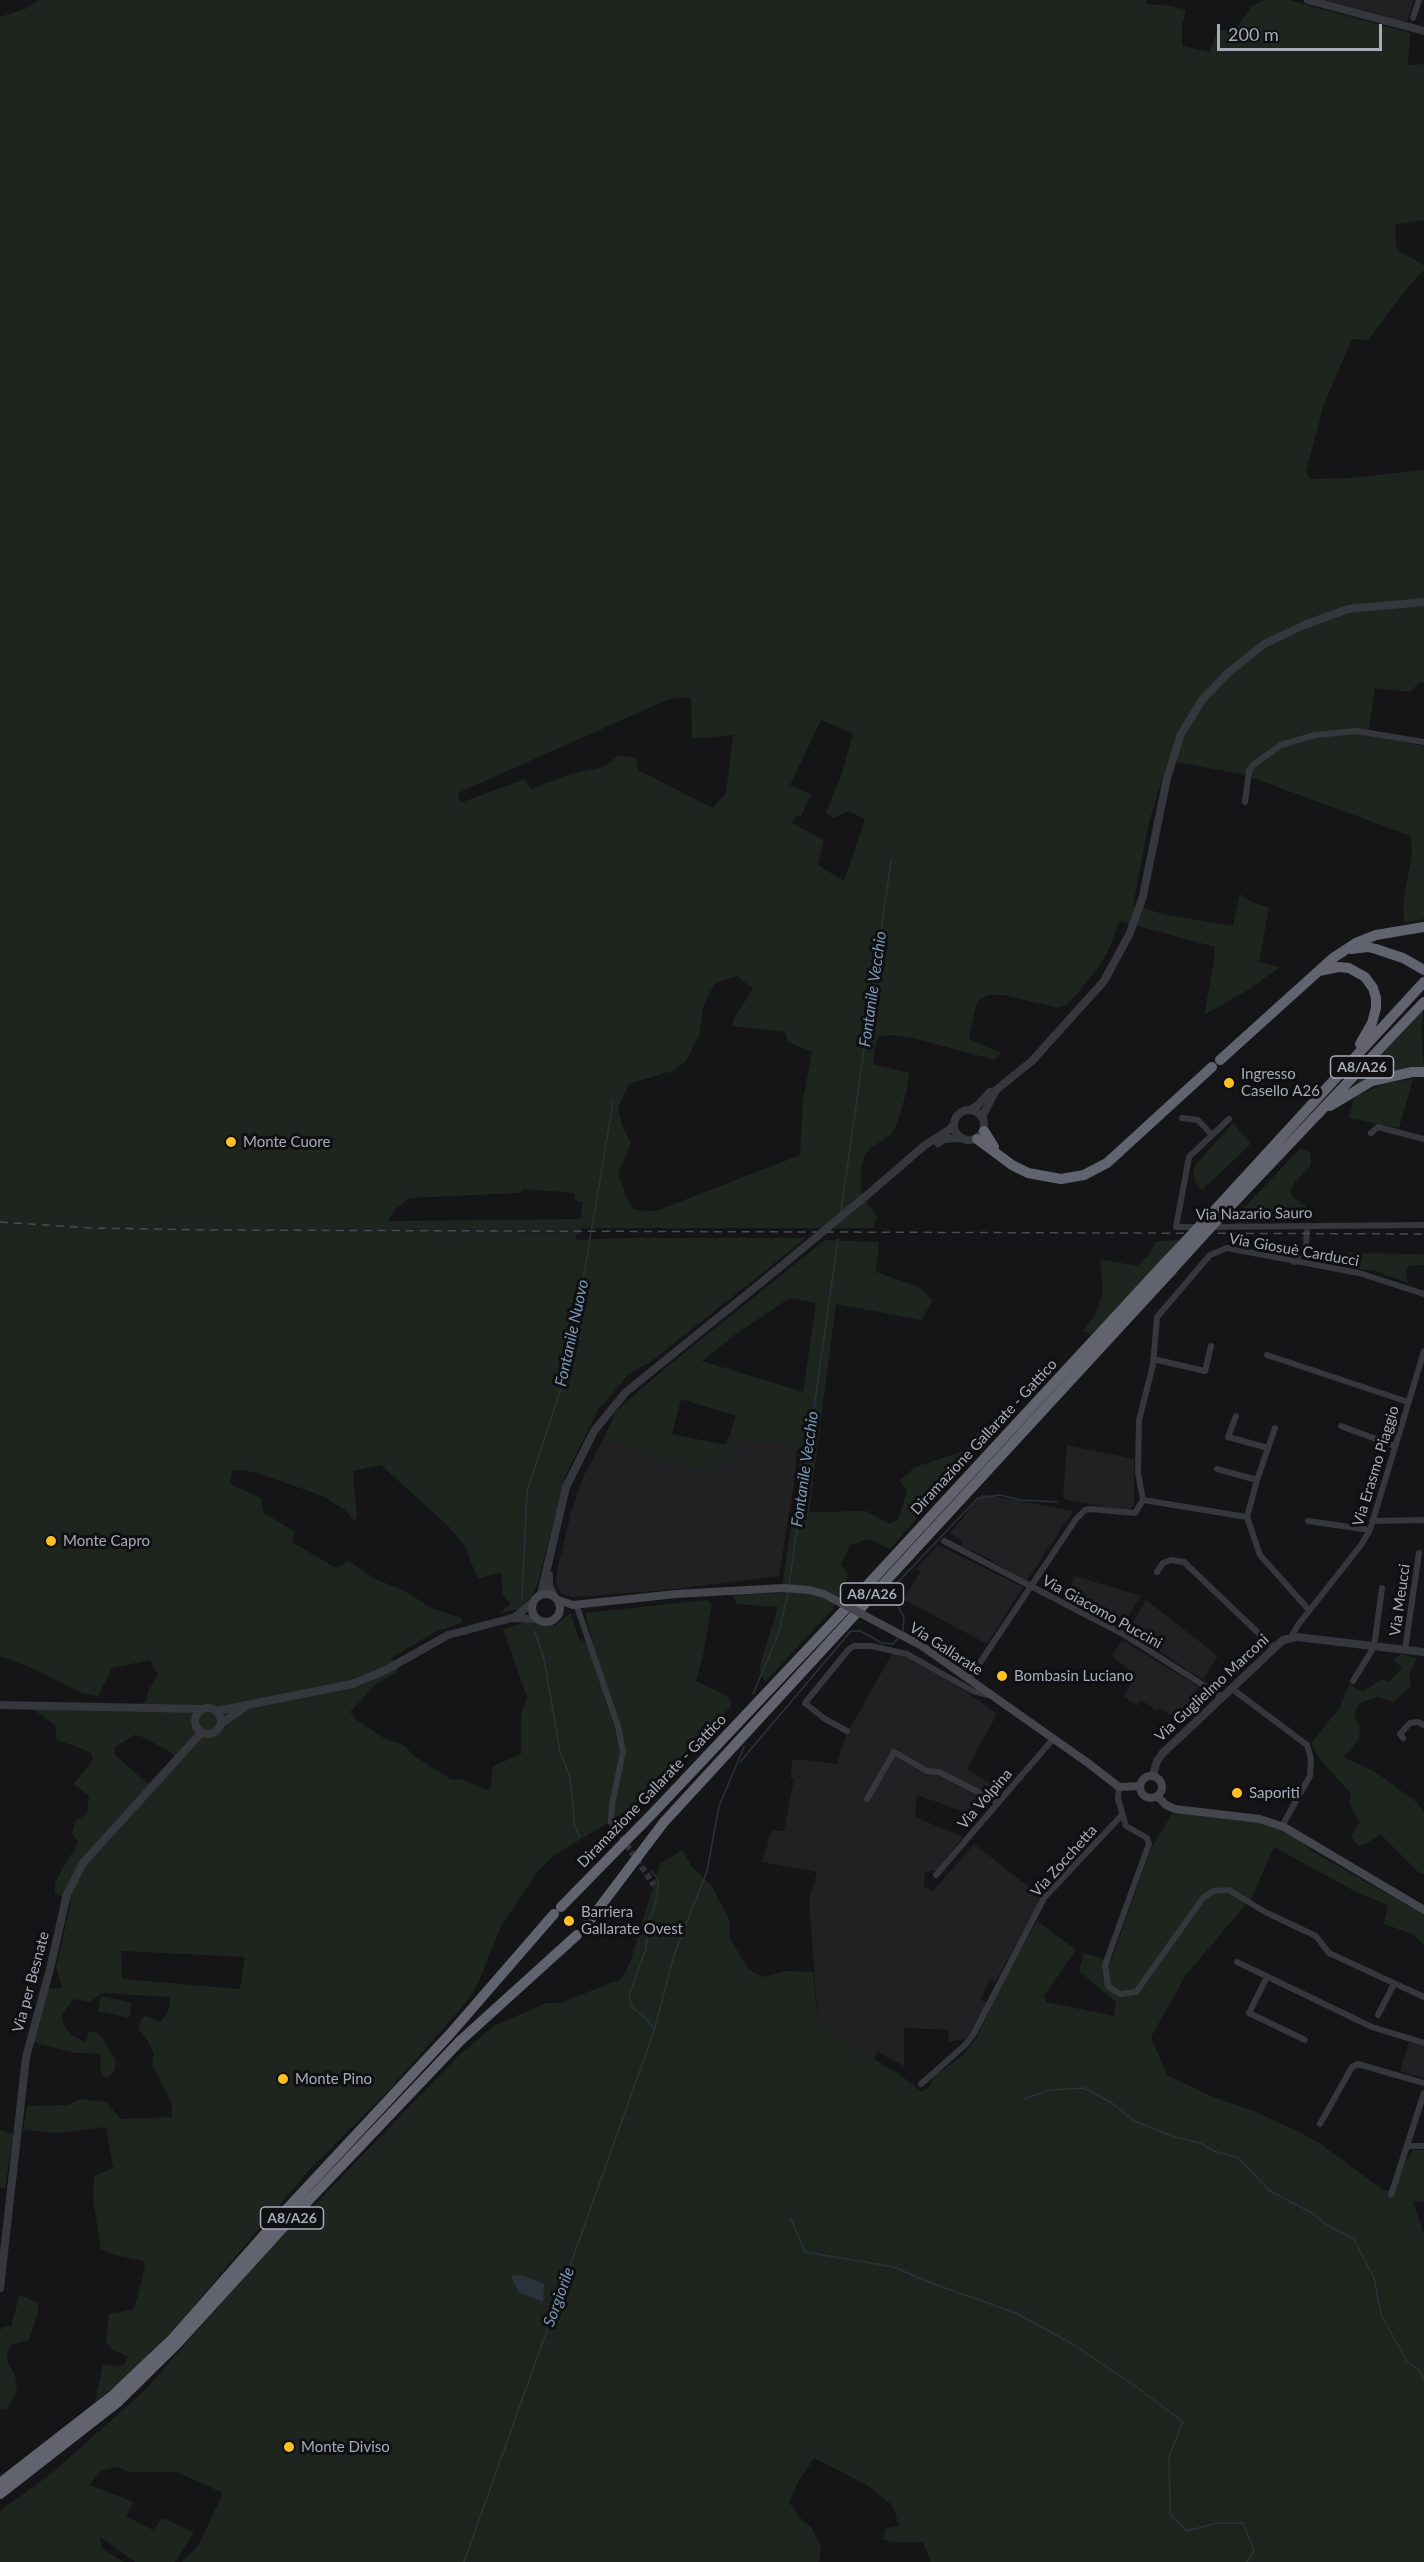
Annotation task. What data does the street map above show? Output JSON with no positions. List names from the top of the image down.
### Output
{
  "streets": {
    "highway": ["A8/A26", "Diramazione Gallarate - Gattico"],
    "main road": ["Via Gallarate"],
    "street": [
      "Via Nazario Sauro",
      "Via Giosuè Carducci",
      "Via Erasmo Piaggio",
      "Via Meucci",
      "Via Giacomo Puccini",
      "Via Guglielmo Marconi",
      "Via Volpina",
      "Via Zocchetta",
      "Via per Besnate"
    ]
  },
  "crossings": [
    ["Via Giosuè Carducci", "Via Giacomo Puccini"],
    ["Via Erasmo Piaggio", "Via Guglielmo Marconi"],
    ["Via Meucci", "Via Guglielmo Marconi"],
    ["Via Giacomo Puccini", "Via Gallarate"],
    ["Via Giacomo Puccini", "Via Guglielmo Marconi"],
    ["Via Gallarate", "Via Volpina"]
  ],
  "water": ["Fontanile Vecchio", "Fontanile Nuovo", "Sorgiorile"],
  "places": [
    "Ingresso Casello A26",
    "Monte Cuore",
    "Monte Capro",
    "Bombasin Luciano",
    "Saporiti",
    "Barriera Gallarate Ovest",
    "Monte Pino",
    "Monte Diviso"
  ],
  "scale_bar": "200 m"
}
